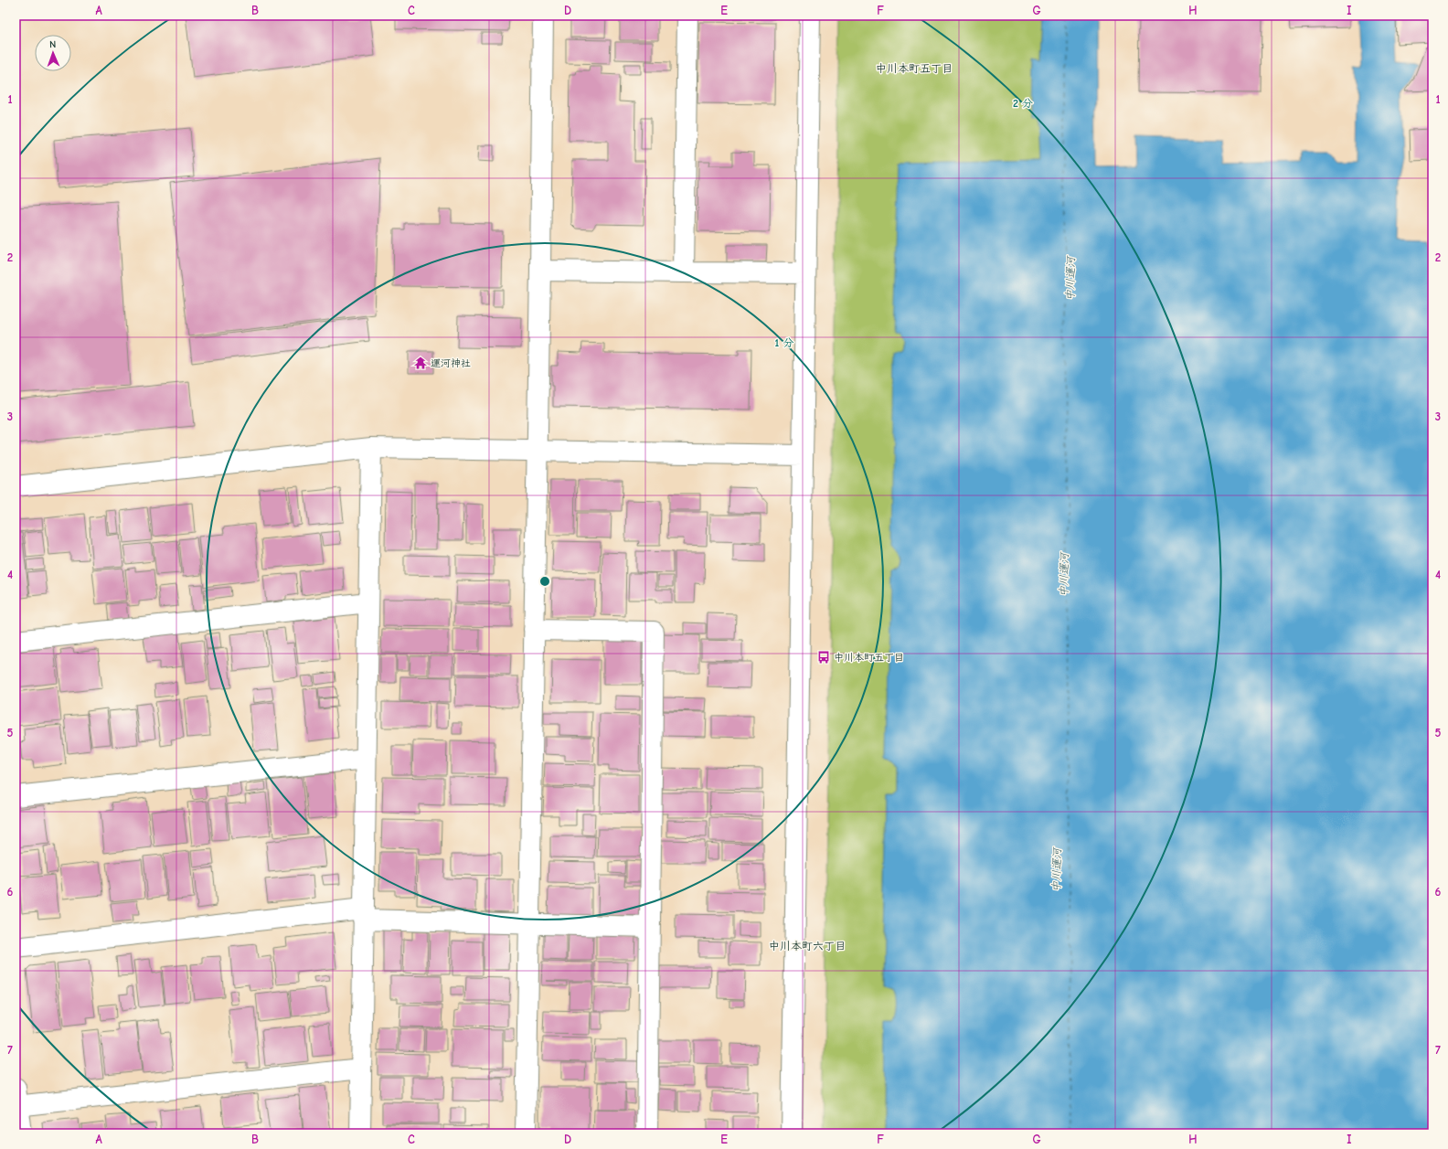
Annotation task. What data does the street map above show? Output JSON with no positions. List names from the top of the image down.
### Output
{
  "districts": ["中川本町五丁目", "中川本町六丁目"],
  "water": ["中川運河"],
  "places": {
    "temple": ["運河神社"],
    "bus stop": ["中川本町五丁目"]
  },
  "north": "top",
  "grid": {
    "columns": [
      "A",
      "B",
      "C",
      "D",
      "E",
      "F",
      "G",
      "H",
      "I"
    ],
    "rows": [
      "1",
      "2",
      "3",
      "4",
      "5",
      "6",
      "7"
    ]
  },
  "rings": ["2 分", "1 分"]
}
